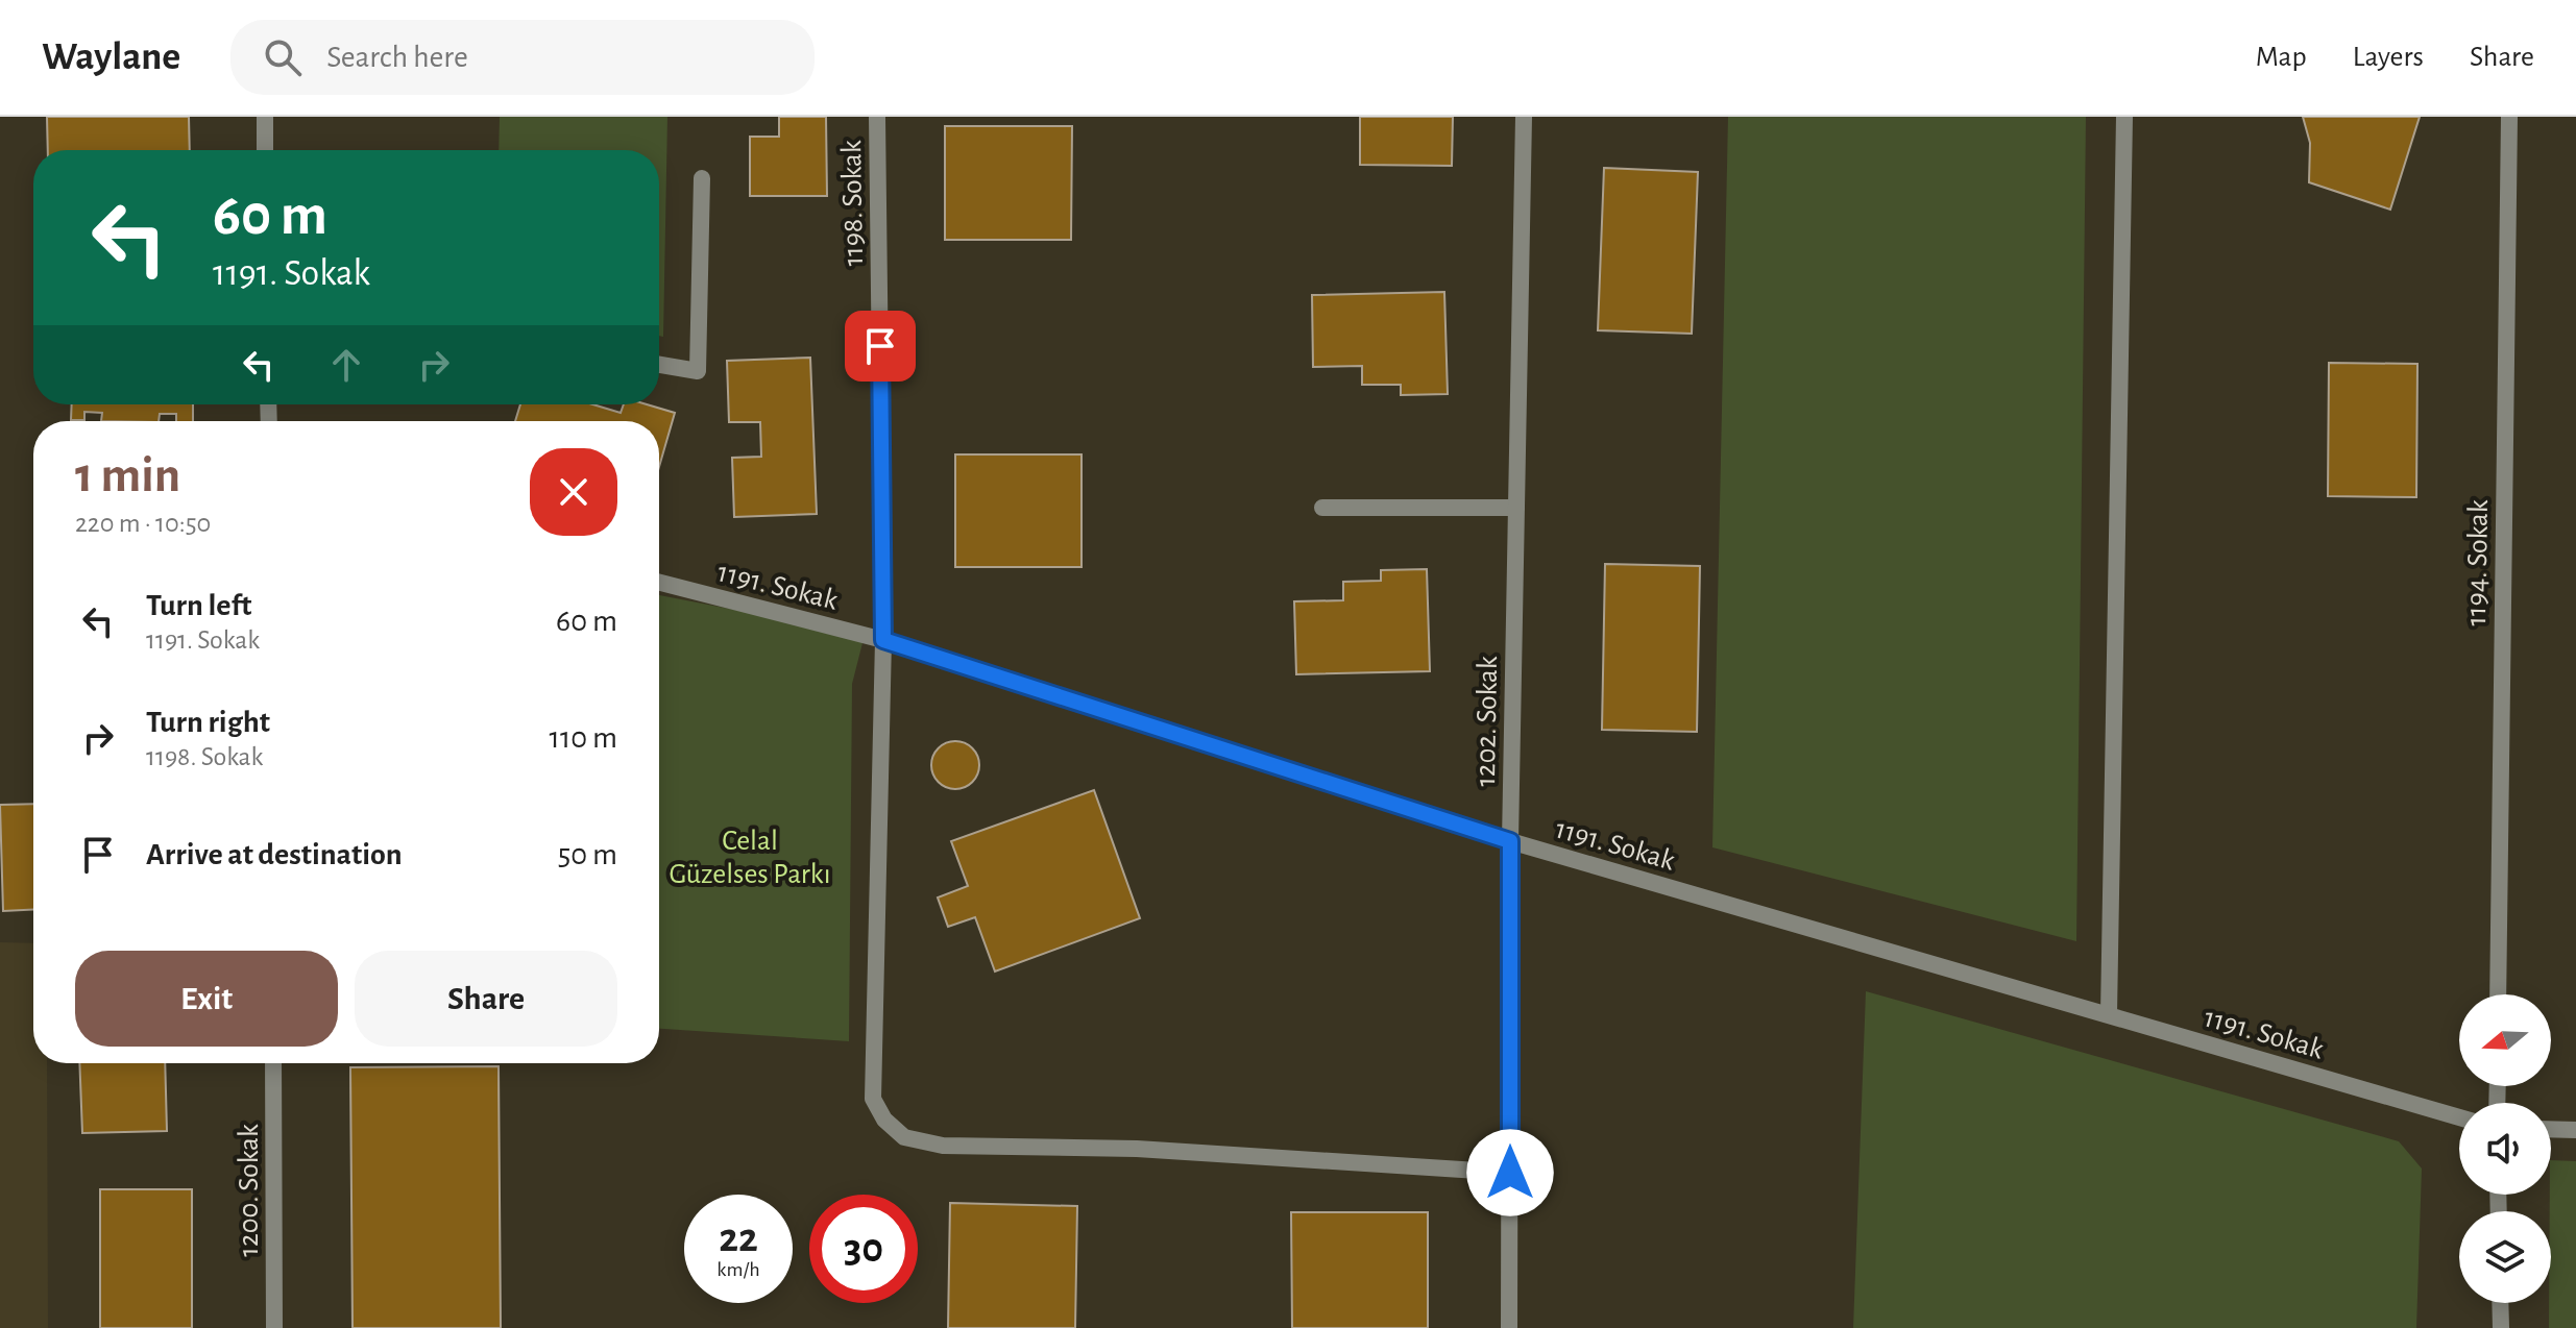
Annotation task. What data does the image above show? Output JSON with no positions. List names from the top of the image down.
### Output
{
  "streets": {
    "street": [
      "1198. Sokak",
      "1194. Sokak",
      "1191. Sokak",
      "1202. Sokak",
      "1200. Sokak"
    ]
  },
  "crossings": [
    ["1198. Sokak", "1191. Sokak"],
    ["1198. Sokak", "1202. Sokak"],
    ["1191. Sokak", "1202. Sokak"]
  ],
  "parks": ["Celal Güzelses Parkı"],
  "north": "left",
  "page": {
    "header": "Waylane",
    "search": "Search here",
    "nav": ["Map", "Layers", "Share"],
    "turn": ["60 m", "1191. Sokak"],
    "heading": ["1 min", "220 m · 10:50"],
    "list": [
      {
        "name": "Turn left",
        "note": "1191. Sokak",
        "value": "60 m"
      },
      {
        "name": "Turn right",
        "note": "1198. Sokak",
        "value": "110 m"
      },
      {
        "name": "Arrive at destination",
        "value": "50 m"
      }
    ],
    "buttons": ["Exit", "Share"],
    "speed": "22 km/h",
    "limit": "30"
  }
}
